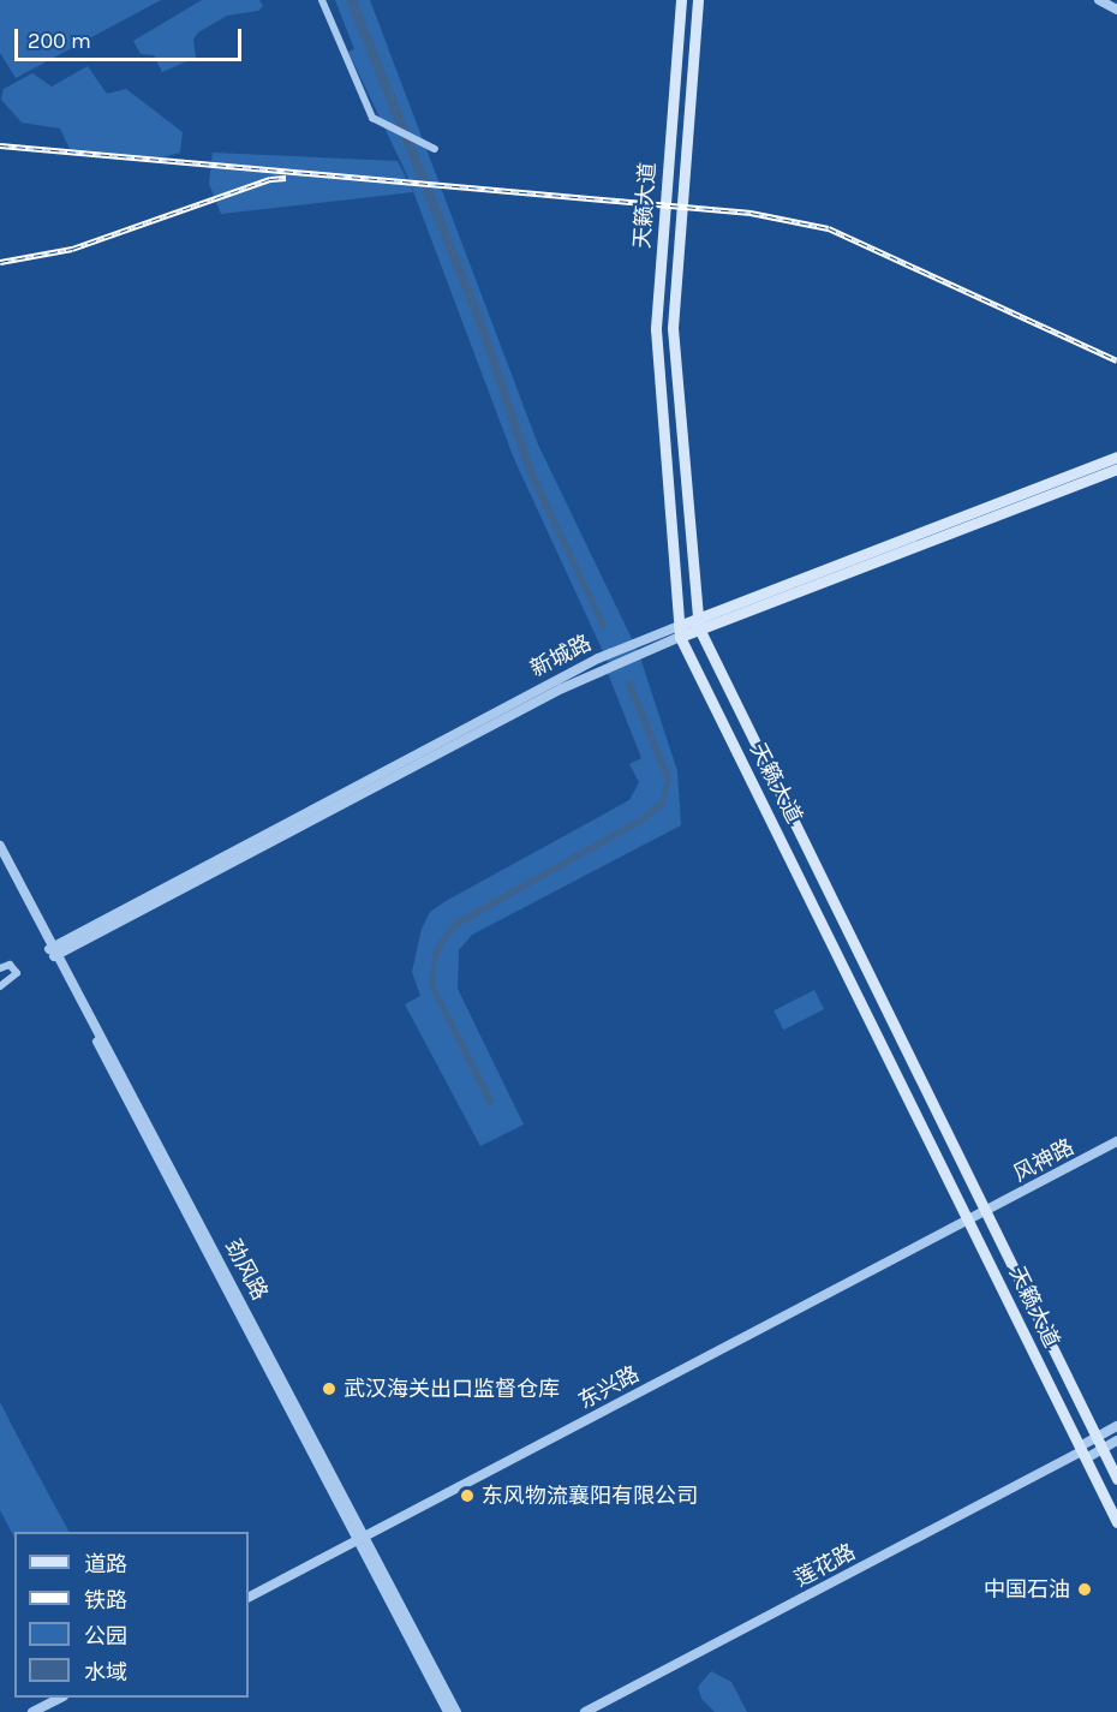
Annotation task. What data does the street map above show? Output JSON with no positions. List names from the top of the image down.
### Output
{
  "streets": {
    "main road": ["天籁大道", "新城路"],
    "street": [
      "风神路",
      "劲风路",
      "东兴路",
      "莲花路"
    ]
  },
  "crossings": [
    ["天籁大道", "新城路"],
    ["天籁大道", "风神路"],
    ["天籁大道", "东兴路"],
    ["天籁大道", "莲花路"],
    ["新城路", "劲风路"],
    ["风神路", "东兴路"],
    ["劲风路", "东兴路"]
  ],
  "places": ["武汉海关出口监督仓库", "东风物流襄阳有限公司", "中国石油"],
  "legend": [
    "道路",
    "铁路",
    "公园",
    "水域"
  ],
  "scale_bar": "200 m"
}
